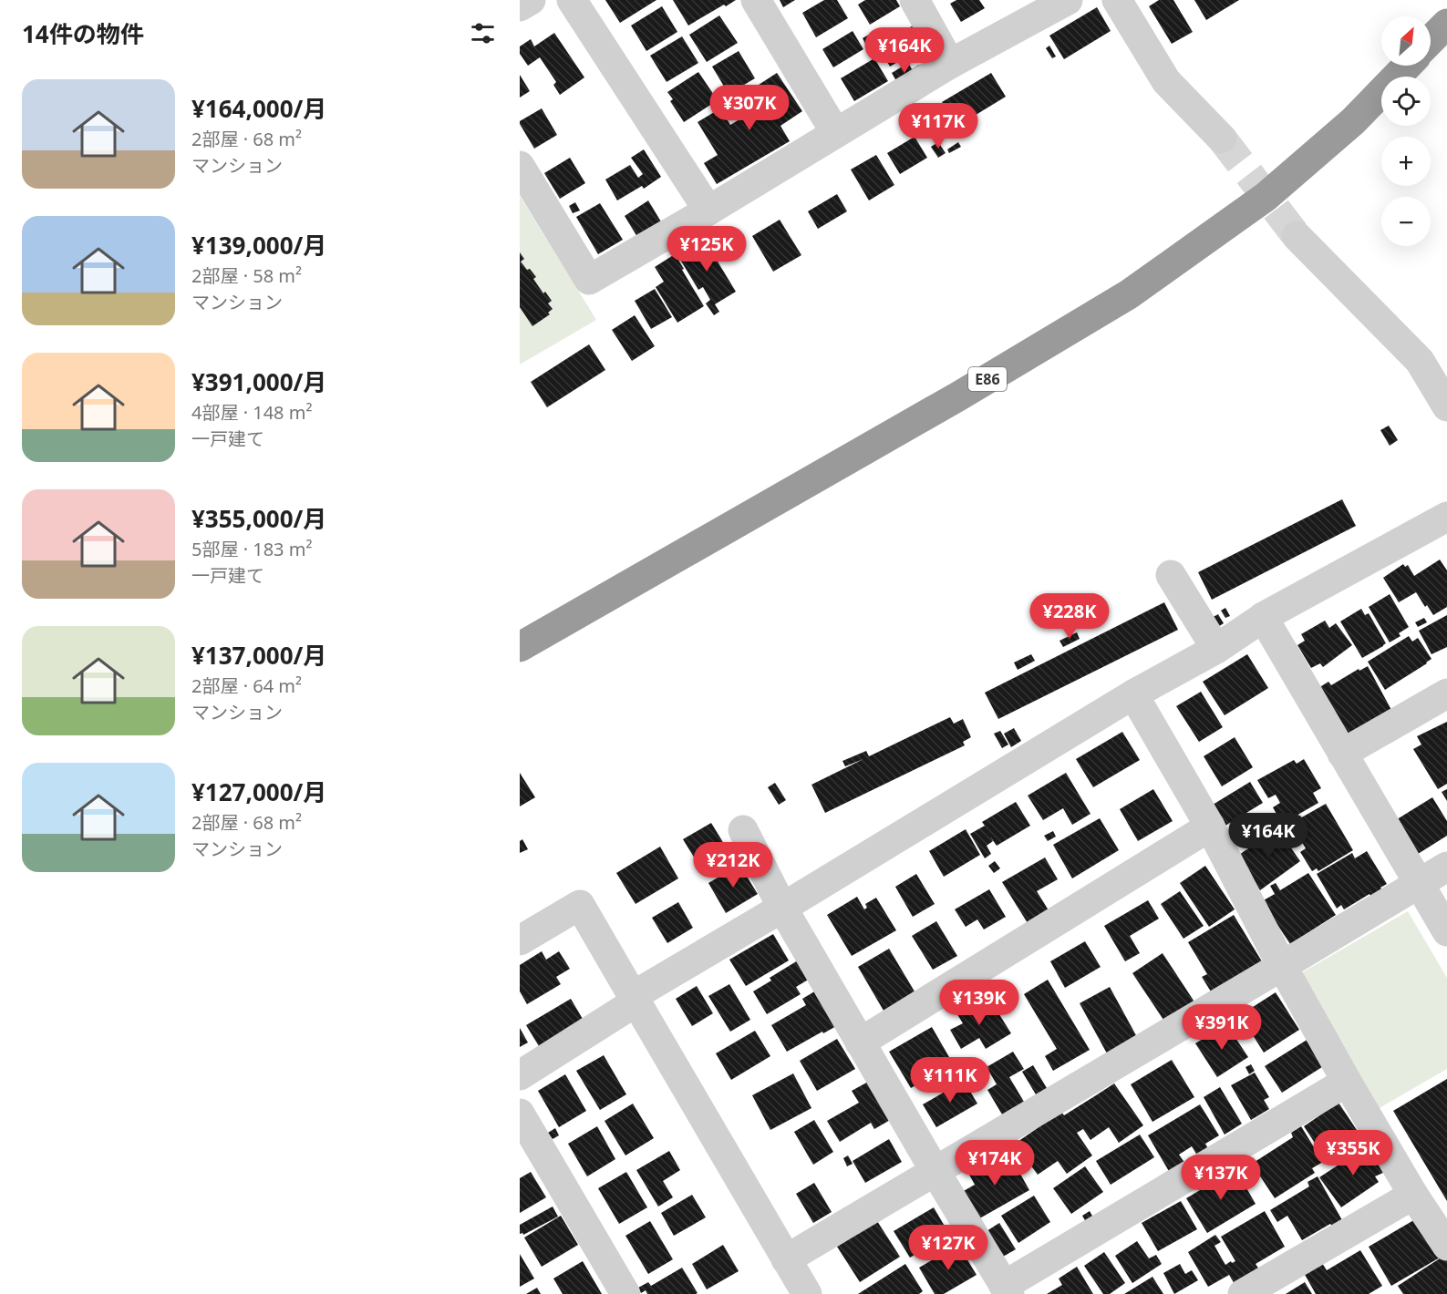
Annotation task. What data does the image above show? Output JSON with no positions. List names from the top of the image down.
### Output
{
  "streets": {
    "highway": ["E86"]
  },
  "north": "top right",
  "page": {
    "heading": "14件の物件",
    "map_buttons": ["+", "−"],
    "price": [
      "¥164K",
      "¥307K",
      "¥117K",
      "¥125K",
      "¥228K",
      "¥164K",
      "¥212K",
      "¥139K",
      "¥391K",
      "¥111K",
      "¥355K",
      "¥174K",
      "¥137K",
      "¥127K"
    ],
    "list": [
      {
        "name": "¥164,000/月",
        "note": "2部屋 · 68 m² · マンション"
      },
      {
        "name": "¥139,000/月",
        "note": "2部屋 · 58 m² · マンション"
      },
      {
        "name": "¥391,000/月",
        "note": "4部屋 · 148 m² · 一戸建て"
      },
      {
        "name": "¥355,000/月",
        "note": "5部屋 · 183 m² · 一戸建て"
      },
      {
        "name": "¥137,000/月",
        "note": "2部屋 · 64 m² · マンション"
      },
      {
        "name": "¥127,000/月",
        "note": "2部屋 · 68 m² · マンション"
      }
    ]
  }
}
